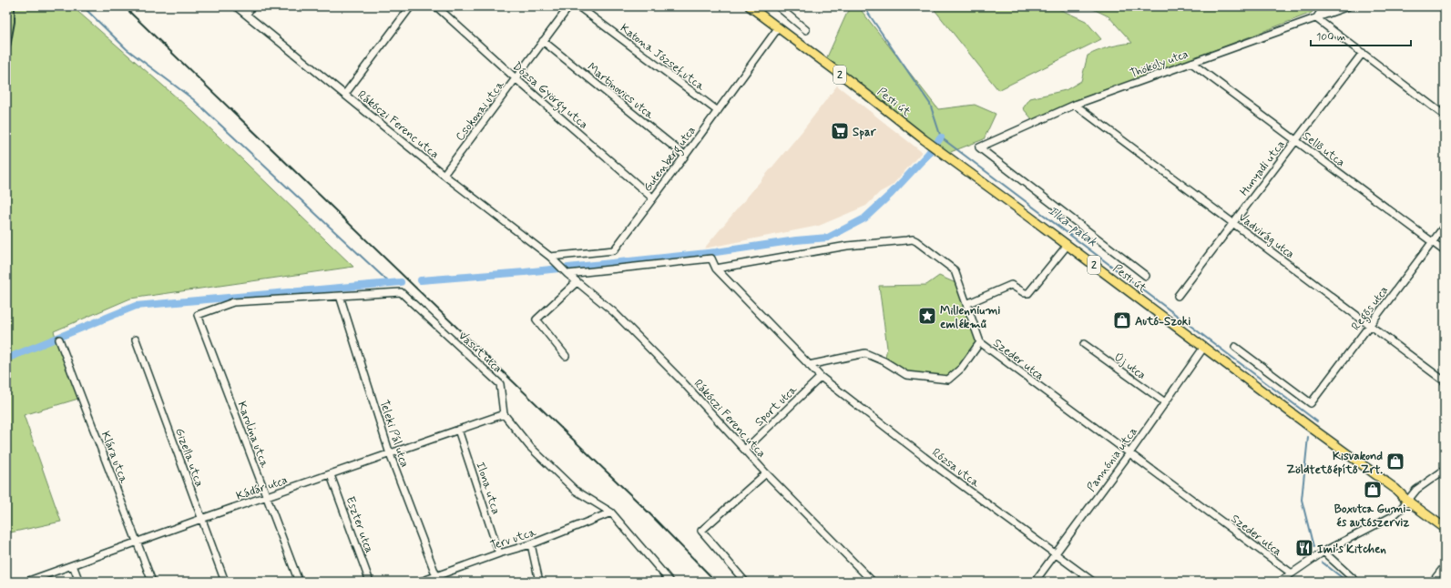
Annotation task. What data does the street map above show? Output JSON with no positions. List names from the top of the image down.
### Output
{
  "streets": {
    "main road": ["2", "Pesti út"],
    "street": [
      "Katona József utca",
      "Thököly utca",
      "Martinovics utca",
      "Dózsa György utca",
      "Csokonai utca",
      "Rákóczi Ferenc utca",
      "Sellő utca",
      "Gutenberg utca",
      "Hunyadi utca",
      "Vadvirág utca",
      "Regős utca",
      "Vasút utca",
      "Szeder utca",
      "Új utca",
      "Sport utca",
      "Teleki Pál utca",
      "Karolina utca",
      "Klára utca",
      "Gizella utca",
      "Pannónia utca",
      "Rózsa utca",
      "Kádár utca",
      "Ilona utca",
      "Eszter utca",
      "Terv utca"
    ]
  },
  "crossings": [
    ["Katona József utca", "Gutenberg utca"],
    ["Thököly utca", "Sellő utca"],
    ["Thököly utca", "Vadvirág utca"],
    ["Martinovics utca", "Csokonai utca"],
    ["Martinovics utca", "Gutenberg utca"],
    ["Dózsa György utca", "Csokonai utca"],
    ["Dózsa György utca", "Gutenberg utca"],
    ["Pesti út", "Gutenberg utca"],
    ["Pesti út", "Pannónia utca"],
    ["Csokonai utca", "Rákóczi Ferenc utca"],
    ["Rákóczi Ferenc utca", "Gutenberg utca"],
    ["Rákóczi Ferenc utca", "Sport utca"],
    ["Rákóczi Ferenc utca", "Rózsa utca"],
    ["Sellő utca", "Hunyadi utca"],
    ["Sellő utca", "Regős utca"],
    ["Hunyadi utca", "Vadvirág utca"],
    ["Vadvirág utca", "Regős utca"],
    ["Vasút utca", "Teleki Pál utca"],
    ["Vasút utca", "Karolina utca"],
    ["Vasút utca", "Kádár utca"],
    ["Szeder utca", "Pannónia utca"],
    ["Szeder utca", "Rózsa utca"],
    ["Új utca", "Pannónia utca"],
    ["Sport utca", "Rózsa utca"],
    ["Teleki Pál utca", "Kádár utca"],
    ["Teleki Pál utca", "Terv utca"],
    ["Karolina utca", "Kádár utca"],
    ["Klára utca", "Kádár utca"],
    ["Gizella utca", "Kádár utca"],
    ["Pannónia utca", "Rózsa utca"],
    ["Kádár utca", "Ilona utca"],
    ["Kádár utca", "Eszter utca"],
    ["Ilona utca", "Terv utca"]
  ],
  "water": ["Ilka-patak"],
  "places": {
    "supermarket": ["Spar"],
    "place": ["Millenniumi emlékmű"],
    "shop": ["Autó-Szoki", "Kisvakond Zöldtetőépítő Zrt.", "Boxutca Gumi- és autószerviz"],
    "restaurant": ["Imi's Kitchen"]
  },
  "scale_bar": "100 m"
}
